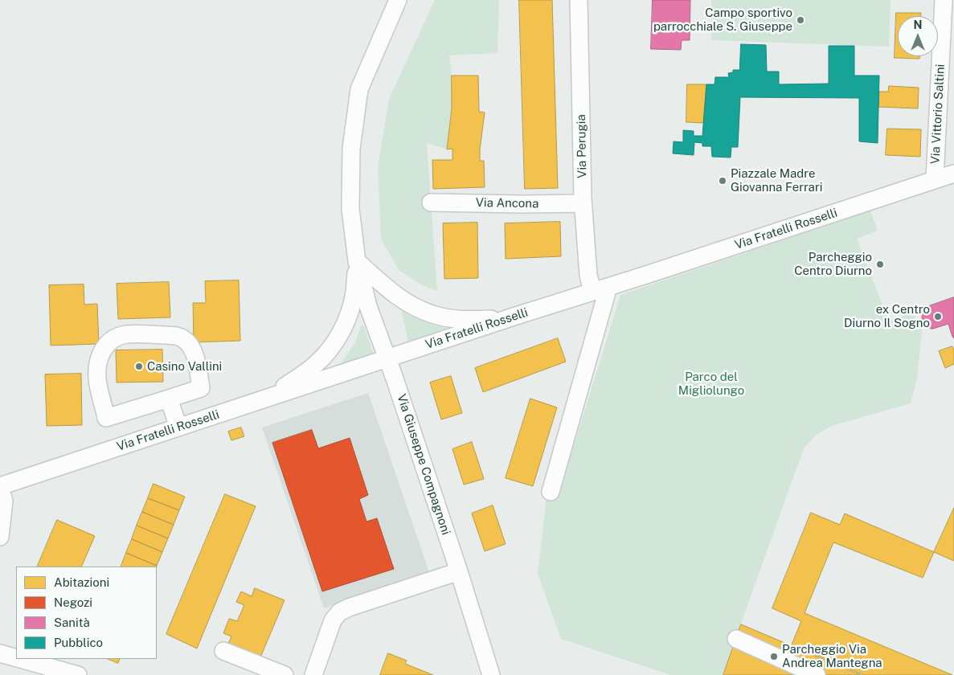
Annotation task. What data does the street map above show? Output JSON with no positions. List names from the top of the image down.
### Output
{
  "streets": {
    "street": [
      "Via Vittorio Saltini",
      "Via Perugia",
      "Via Ancona",
      "Via Fratelli Rosselli",
      "Via Giuseppe Compagnoni"
    ]
  },
  "crossings": [
    ["Via Vittorio Saltini", "Via Fratelli Rosselli"],
    ["Via Perugia", "Via Ancona"],
    ["Via Perugia", "Via Fratelli Rosselli"],
    ["Via Fratelli Rosselli", "Via Giuseppe Compagnoni"]
  ],
  "parks": ["Parco del Migliolungo"],
  "places": [
    "Campo sportivo parrocchiale S. Giuseppe",
    "Piazzale Madre Giovanna Ferrari",
    "Parcheggio Centro Diurno",
    "ex Centro Diurno Il Sogno",
    "Casino Vallini",
    "Parcheggio Via Andrea Mantegna"
  ],
  "legend": [
    "Abitazioni",
    "Negozi",
    "Sanità",
    "Pubblico"
  ],
  "north": "top"
}
